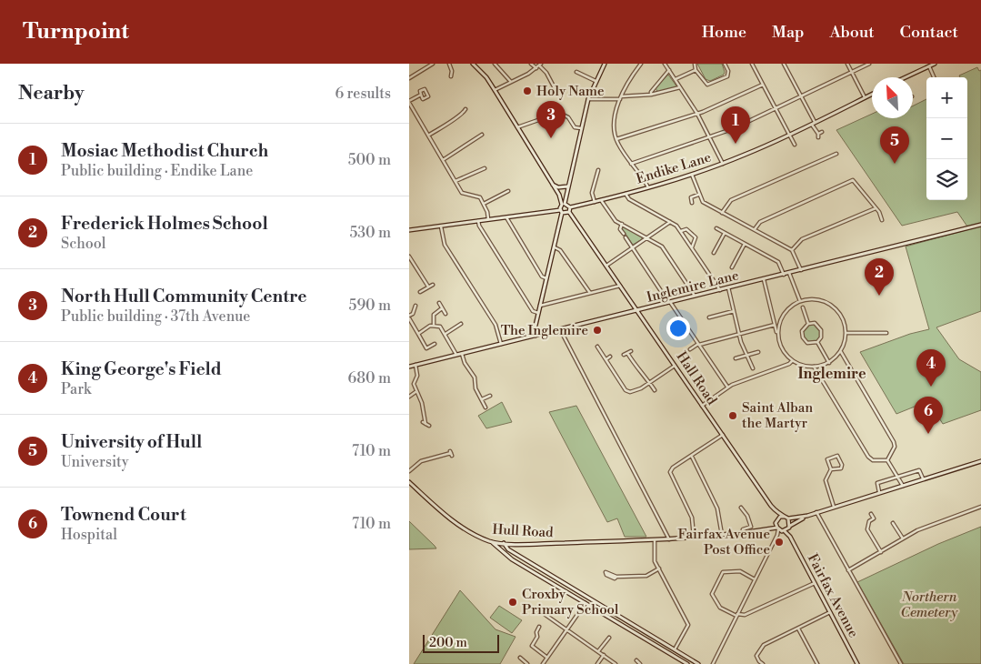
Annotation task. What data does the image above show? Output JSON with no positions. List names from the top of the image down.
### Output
{
  "streets": {
    "street": [
      "Endike Lane",
      "Inglemire Lane",
      "Hall Road",
      "Hull Road",
      "Fairfax Avenue"
    ]
  },
  "crossings": [
    ["Inglemire Lane", "Hall Road"],
    ["Hall Road", "Hull Road"],
    ["Hall Road", "Fairfax Avenue"],
    ["Hull Road", "Fairfax Avenue"]
  ],
  "districts": ["Inglemire"],
  "parks": ["Northern Cemetery"],
  "places": [
    "Holy Name",
    "The Inglemire",
    "Saint Alban the Martyr",
    "Fairfax Avenue Post Office",
    "Croxby Primary School"
  ],
  "scale_bar": "200 m",
  "north": "top left",
  "page": {
    "header": "Turnpoint",
    "nav": [
      "Home",
      "Map",
      "About",
      "Contact"
    ],
    "heading": ["Nearby", "6 results"],
    "map_buttons": ["+", "−"],
    "pins": [
      "3",
      "1",
      "5",
      "2",
      "4",
      "6"
    ],
    "list": [
      {
        "mark": "1",
        "name": "Mosiac Methodist Church",
        "note": "Public building · Endike Lane",
        "value": "500 m"
      },
      {
        "mark": "2",
        "name": "Frederick Holmes School",
        "note": "School",
        "value": "530 m"
      },
      {
        "mark": "3",
        "name": "North Hull Community Centre",
        "note": "Public building · 37th Avenue",
        "value": "590 m"
      },
      {
        "mark": "4",
        "name": "King George's Field",
        "note": "Park",
        "value": "680 m"
      },
      {
        "mark": "5",
        "name": "University of Hull",
        "note": "University",
        "value": "710 m"
      },
      {
        "mark": "6",
        "name": "Townend Court",
        "note": "Hospital",
        "value": "710 m"
      }
    ],
    "scale": "200 m"
  }
}
